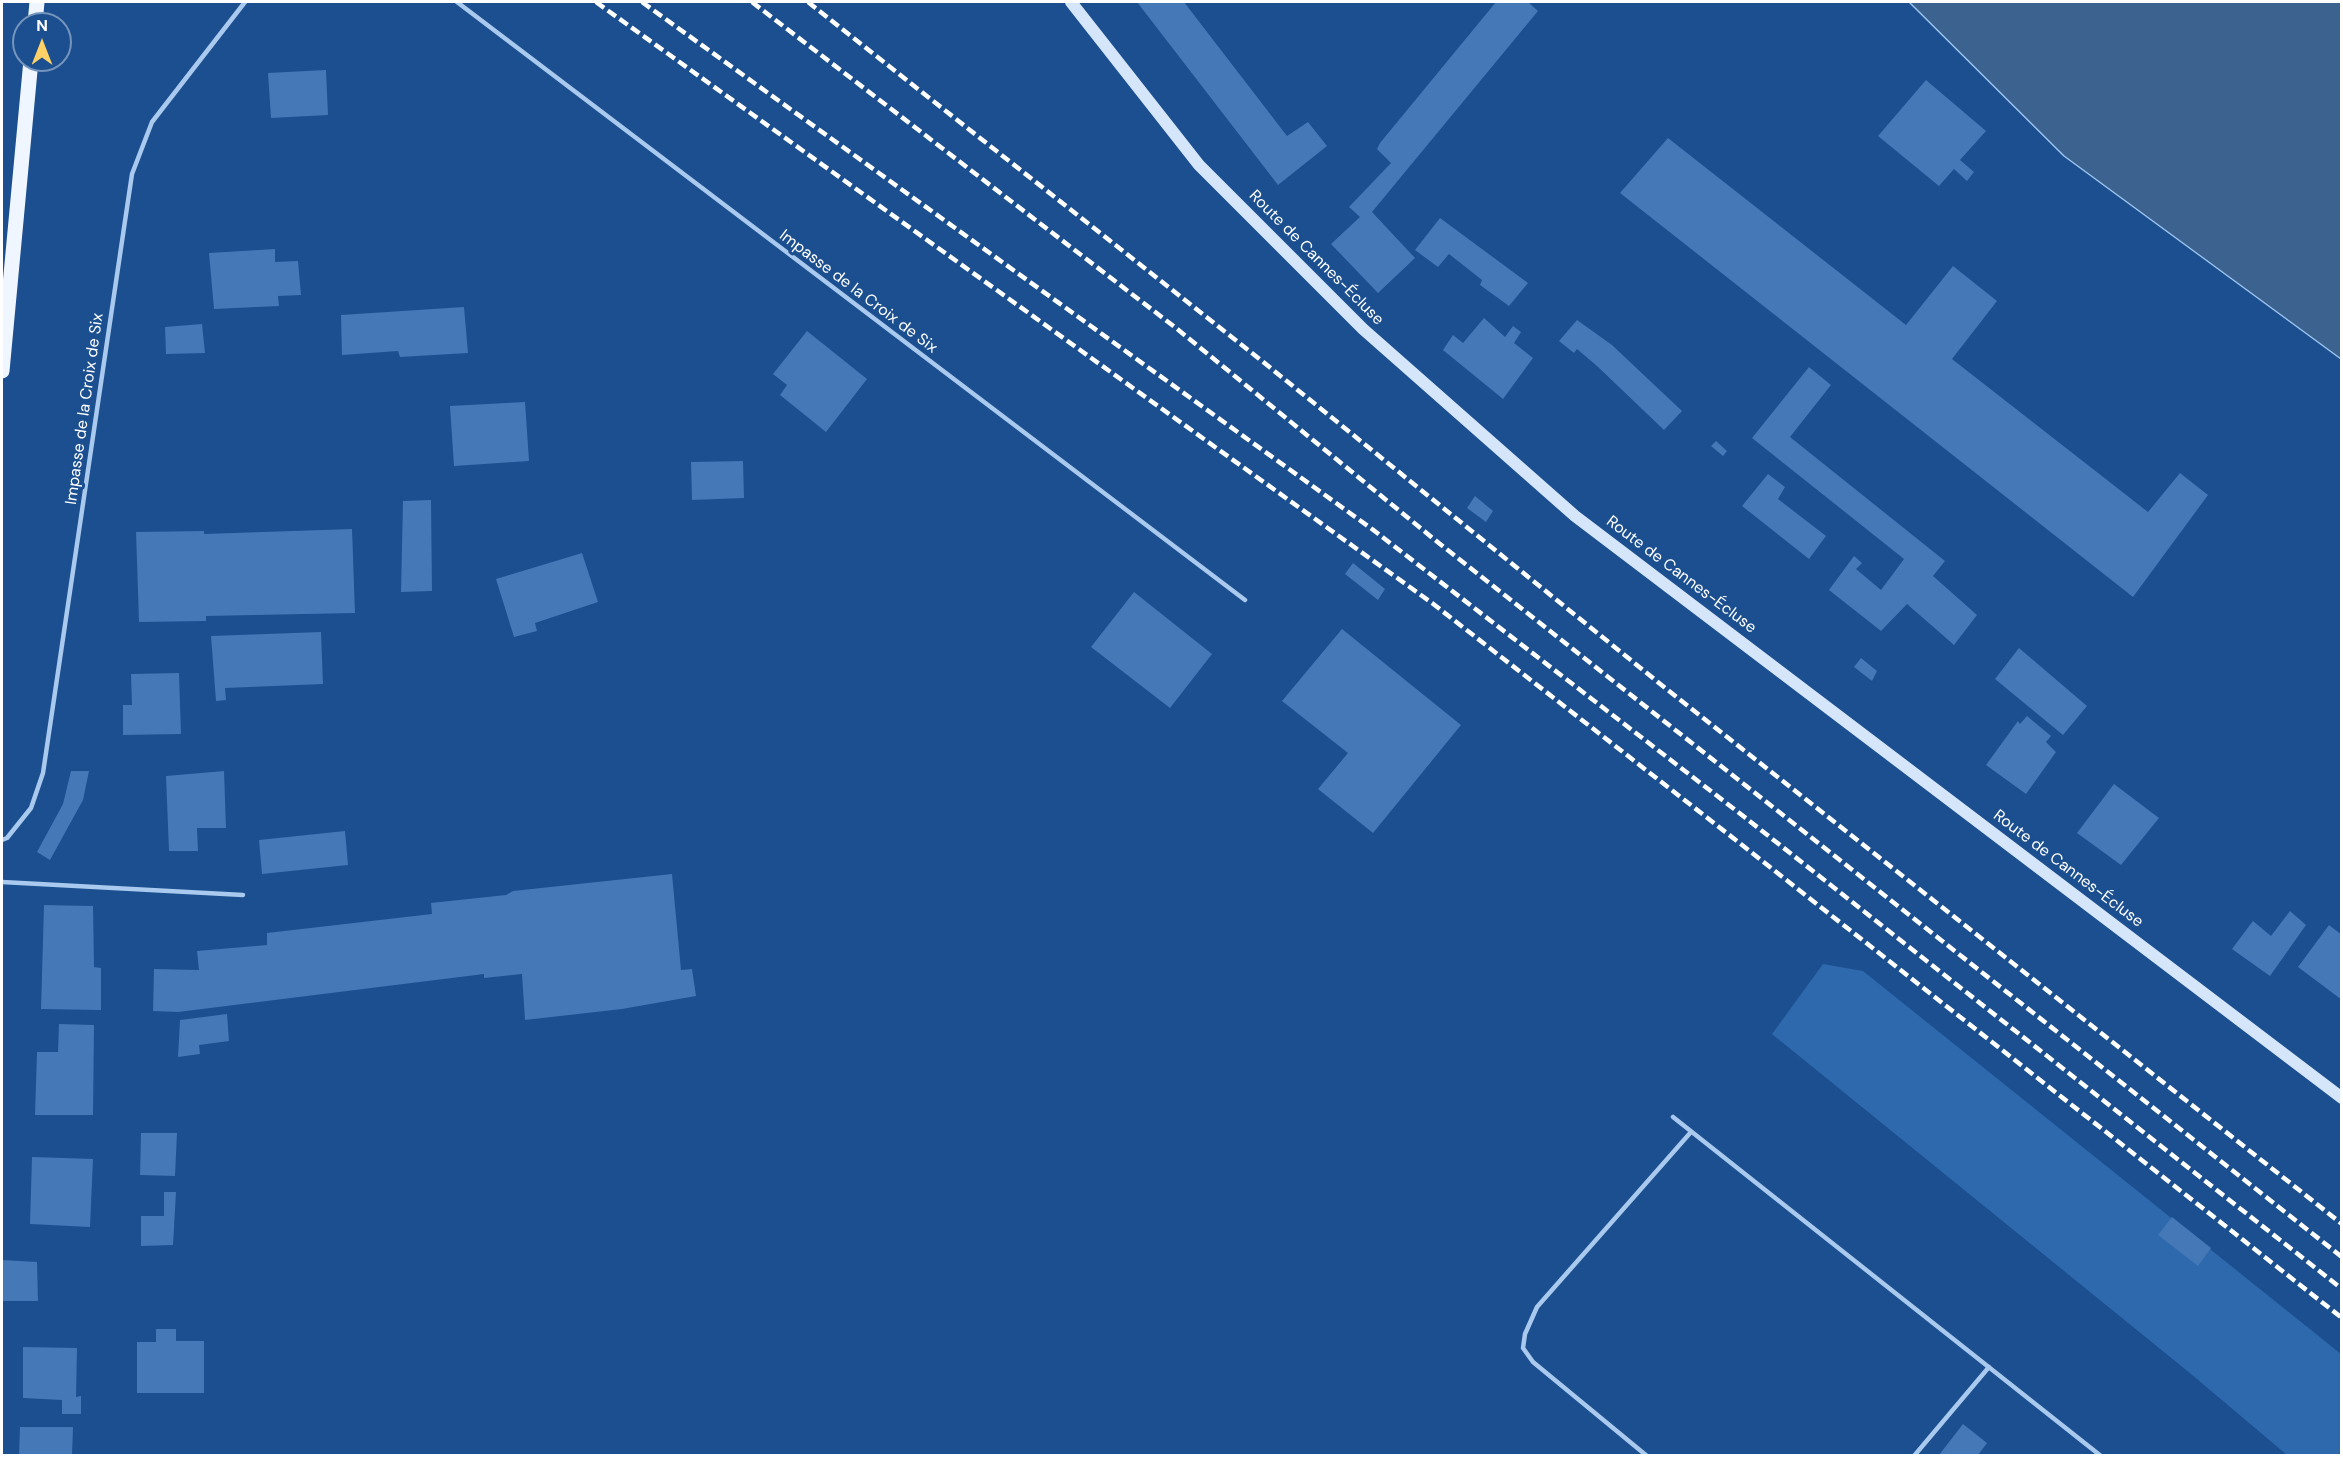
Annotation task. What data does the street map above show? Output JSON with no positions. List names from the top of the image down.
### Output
{
  "streets": {
    "street": ["Route de Cannes-Écluse"],
    "lane": ["Impasse de la Croix de Six"]
  },
  "north": "top"
}
